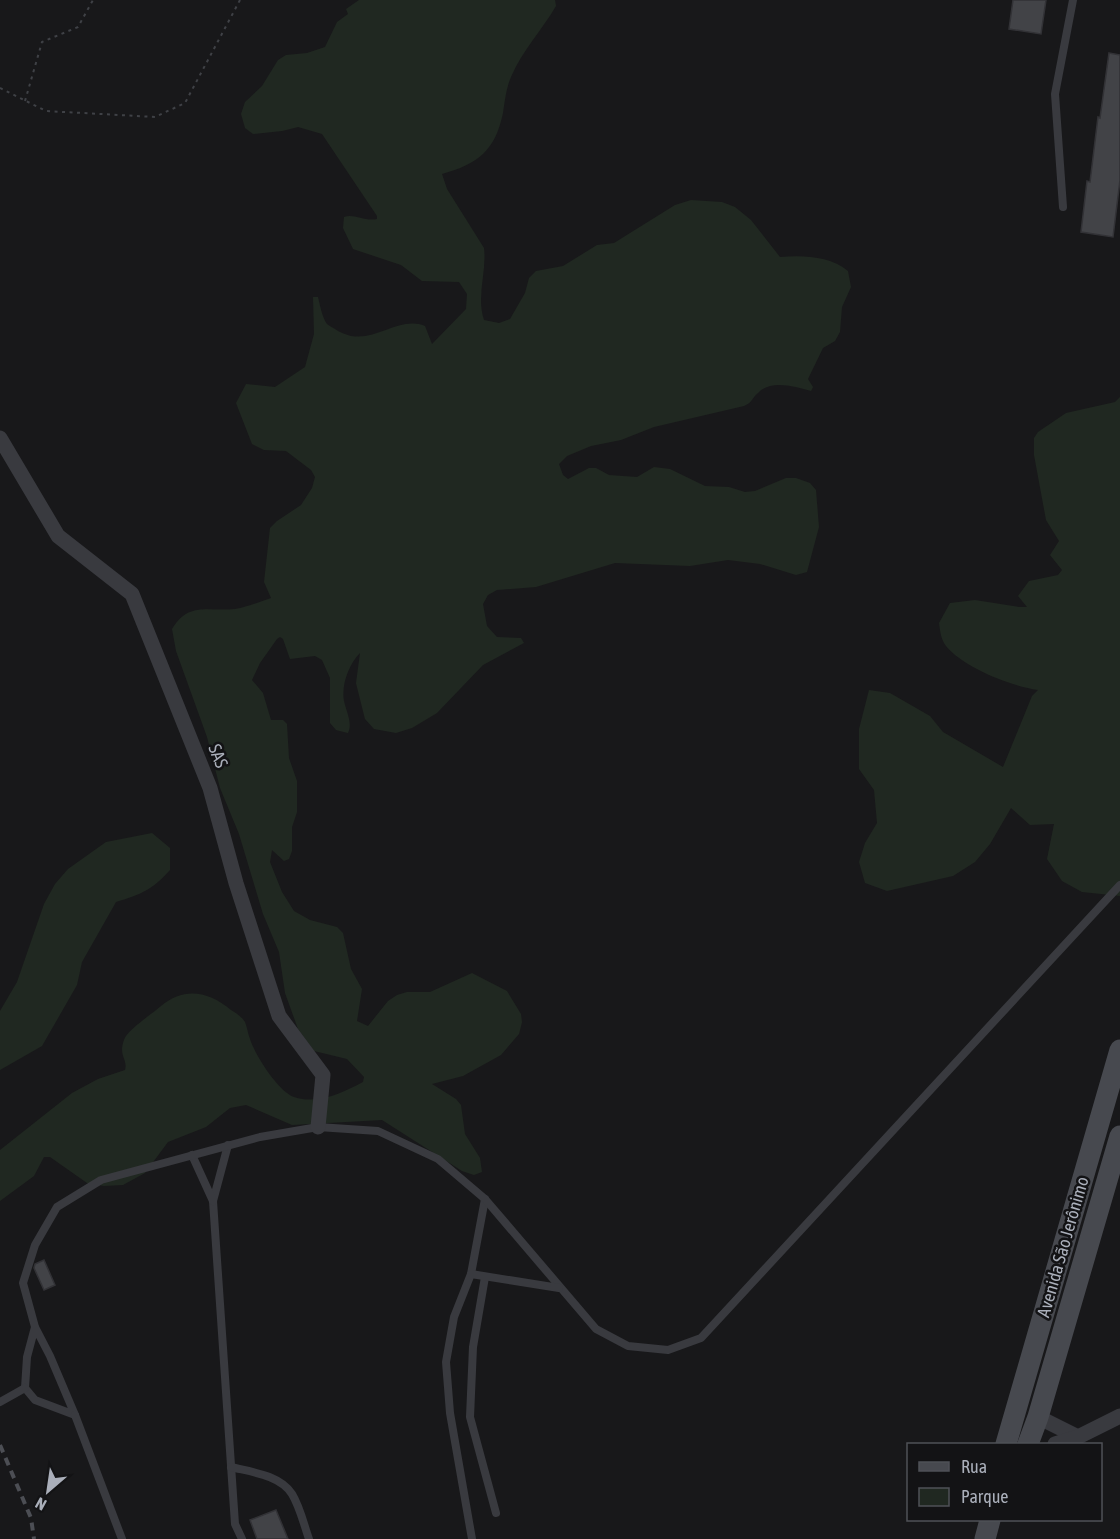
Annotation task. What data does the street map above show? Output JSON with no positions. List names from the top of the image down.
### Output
{
  "streets": {
    "street": ["SAS", "Avenida São Jerônimo"]
  },
  "legend": ["Rua", "Parque"],
  "north": "bottom left"
}
